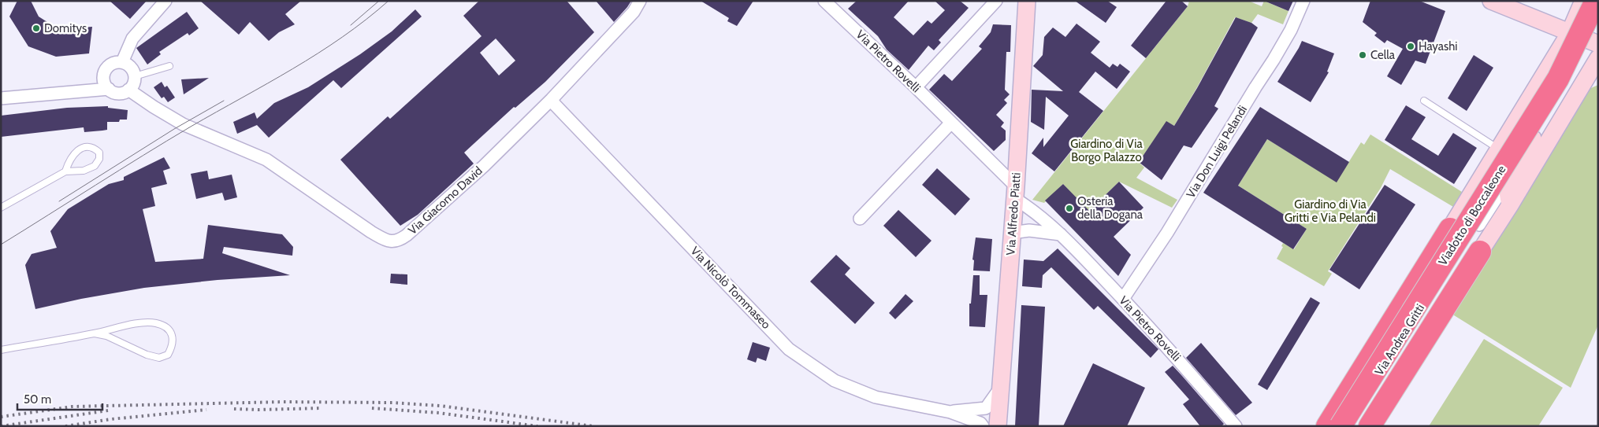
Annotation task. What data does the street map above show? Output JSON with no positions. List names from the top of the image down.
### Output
{
  "streets": {
    "highway": ["Viadotto di Boccaleone"],
    "main road": ["Via Alfredo Piatti", "Via Andrea Gritti"],
    "street": [
      "Via Pietro Rovelli",
      "Via Don Luigi Pelandi",
      "Via Giacomo David",
      "Via Nicolò Tommaseo"
    ]
  },
  "crossings": [
    ["Via Pietro Rovelli", "Via Don Luigi Pelandi"],
    ["Via Pietro Rovelli", "Via Alfredo Piatti"],
    ["Via Giacomo David", "Via Nicolò Tommaseo"],
    ["Via Alfredo Piatti", "Via Nicolò Tommaseo"]
  ],
  "parks": ["Giardino di Via Borgo Palazzo", "Giardino di Via Gritti e Via Pelandi"],
  "places": [
    "Domitys",
    "Hayashi",
    "Cella",
    "Osteria della Dogana"
  ],
  "scale_bar": "50 m"
}
